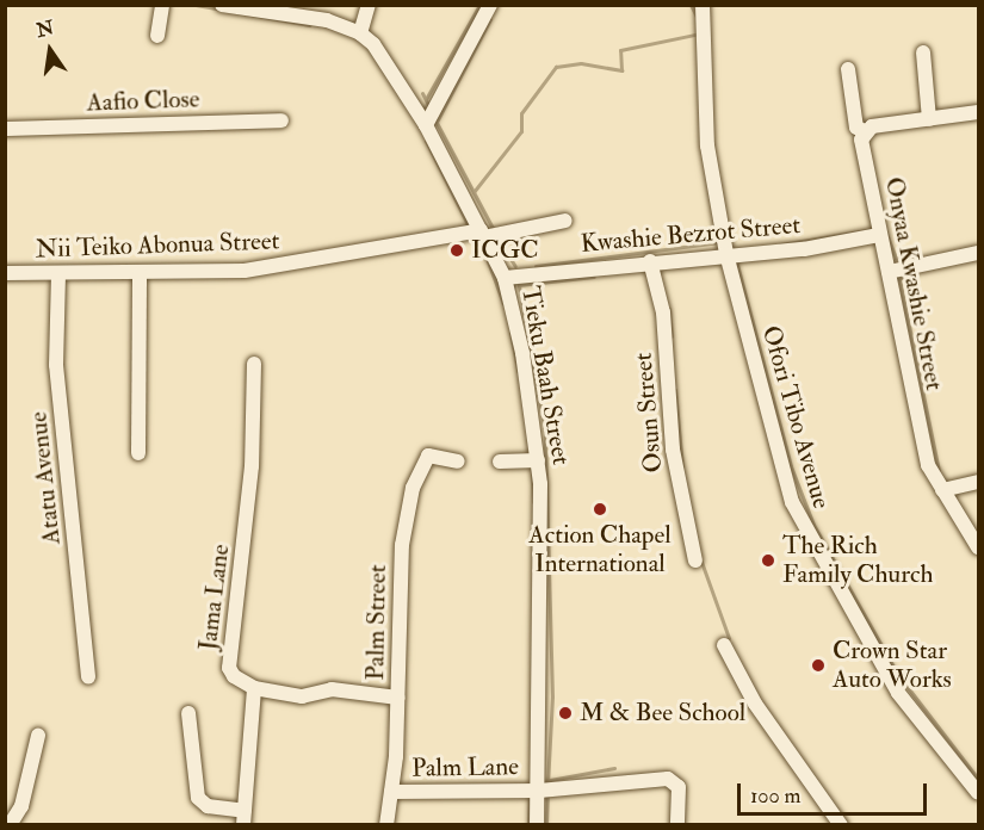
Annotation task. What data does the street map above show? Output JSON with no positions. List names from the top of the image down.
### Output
{
  "streets": {
    "street": [
      "Aafio Close",
      "Kwashie Bezrot Street",
      "Nii Teiko Abonua Street",
      "Onyaa Kwashie Street",
      "Tieku Baah Street",
      "Osun Street",
      "Ofori Tibo Avenue",
      "Atatu Avenue",
      "Jama Lane",
      "Palm Street",
      "Palm Lane"
    ]
  },
  "crossings": [
    ["Kwashie Bezrot Street", "Onyaa Kwashie Street"],
    ["Kwashie Bezrot Street", "Tieku Baah Street"],
    ["Kwashie Bezrot Street", "Osun Street"],
    ["Kwashie Bezrot Street", "Ofori Tibo Avenue"],
    ["Nii Teiko Abonua Street", "Tieku Baah Street"],
    ["Nii Teiko Abonua Street", "Atatu Avenue"],
    ["Tieku Baah Street", "Palm Lane"],
    ["Palm Street", "Palm Lane"]
  ],
  "places": [
    "ICGC",
    "Action Chapel International",
    "The Rich Family Church",
    "Crown Star Auto Works",
    "M & Bee School"
  ],
  "scale_bar": "100 m",
  "north": "top"
}
